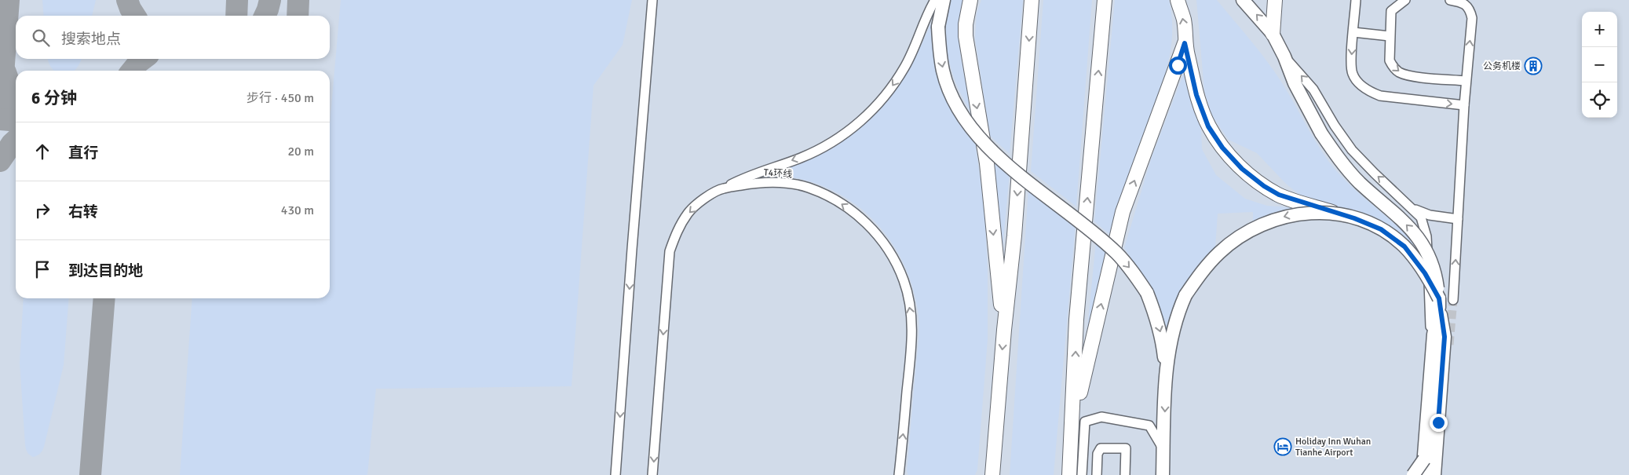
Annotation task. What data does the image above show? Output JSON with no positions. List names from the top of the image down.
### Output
{
  "streets": {
    "street": ["T4环线"]
  },
  "places": {
    "building": ["公务机楼"],
    "hotel": ["Holiday Inn Wuhan Tianhe Airport"]
  },
  "page": {
    "map_buttons": ["+", "−"],
    "search": "搜索地点",
    "heading": ["6 分钟", "步行 · 450 m"],
    "list": [
      ["直行", "20 m"],
      ["右转", "430 m"],
      "到达目的地"
    ]
  }
}
